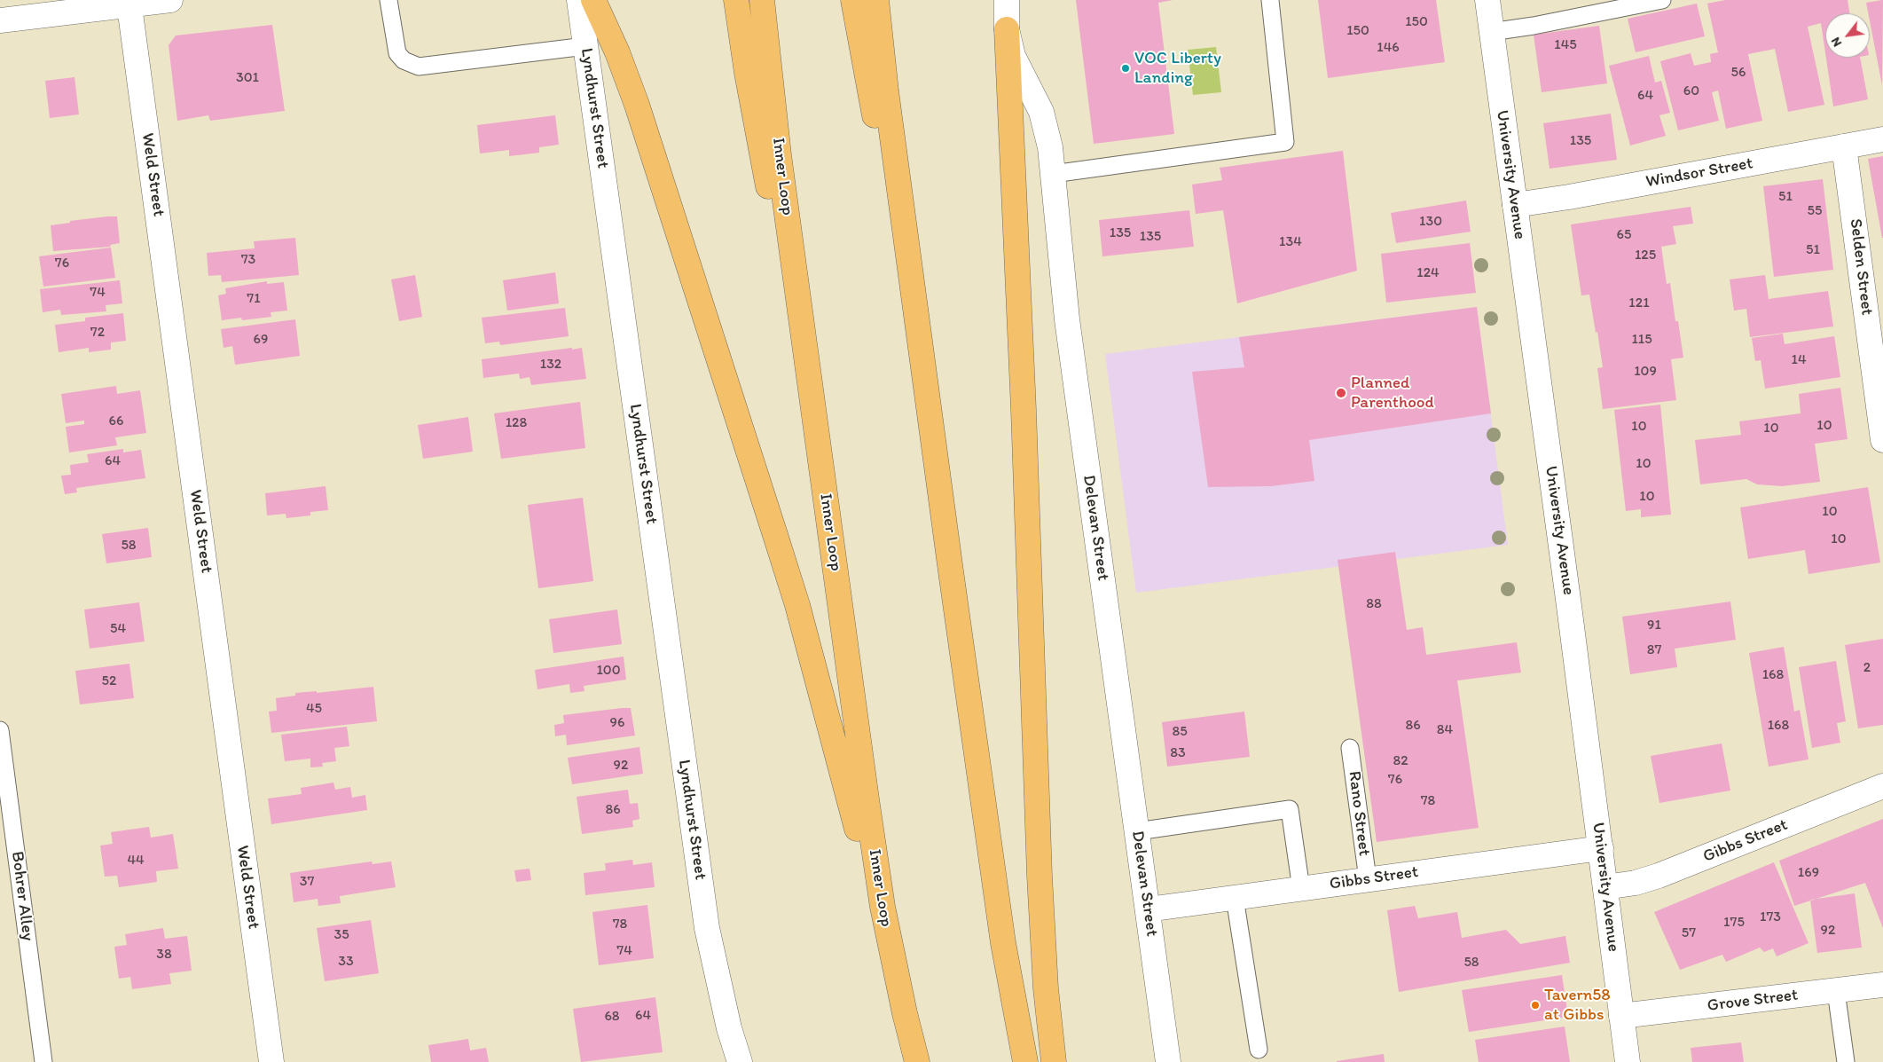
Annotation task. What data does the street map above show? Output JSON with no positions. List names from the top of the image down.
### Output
{
  "streets": {
    "highway": ["Inner Loop"],
    "street": [
      "Lyndhurst Street",
      "Windsor Street",
      "Weld Street",
      "University Avenue",
      "Selden Street",
      "Delevan Street",
      "Gibbs Street",
      "Grove Street"
    ],
    "lane": ["Rano Street", "Bohrer Alley"]
  },
  "crossings": [
    ["Windsor Street", "University Avenue"],
    ["Windsor Street", "Selden Street"],
    ["University Avenue", "Gibbs Street"],
    ["University Avenue", "Grove Street"],
    ["Delevan Street", "Gibbs Street"],
    ["Rano Street", "Gibbs Street"]
  ],
  "places": ["VOC Liberty Landing", "Planned Parenthood", "Tavern58 at Gibbs"],
  "house_numbers": [
    "150",
    "150",
    "145",
    "146",
    "56",
    "301",
    "60",
    "64",
    "135",
    "51",
    "55",
    "130",
    "135",
    "65",
    "135",
    "134",
    "51",
    "125",
    "73",
    "76",
    "124",
    "74",
    "71",
    "121",
    "72",
    "69",
    "115",
    "14",
    "132",
    "109",
    "66",
    "128",
    "10",
    "10",
    "10",
    "64",
    "10",
    "10",
    "10",
    "10",
    "58",
    "88",
    "91",
    "54",
    "87",
    "2",
    "100",
    "168",
    "52",
    "45",
    "96",
    "86",
    "168",
    "84",
    "85",
    "83",
    "82",
    "92",
    "76",
    "78",
    "86",
    "44",
    "169",
    "37",
    "173",
    "175",
    "78",
    "92",
    "57",
    "35",
    "74",
    "38",
    "33",
    "58",
    "64",
    "68"
  ],
  "north": "bottom left"
}
